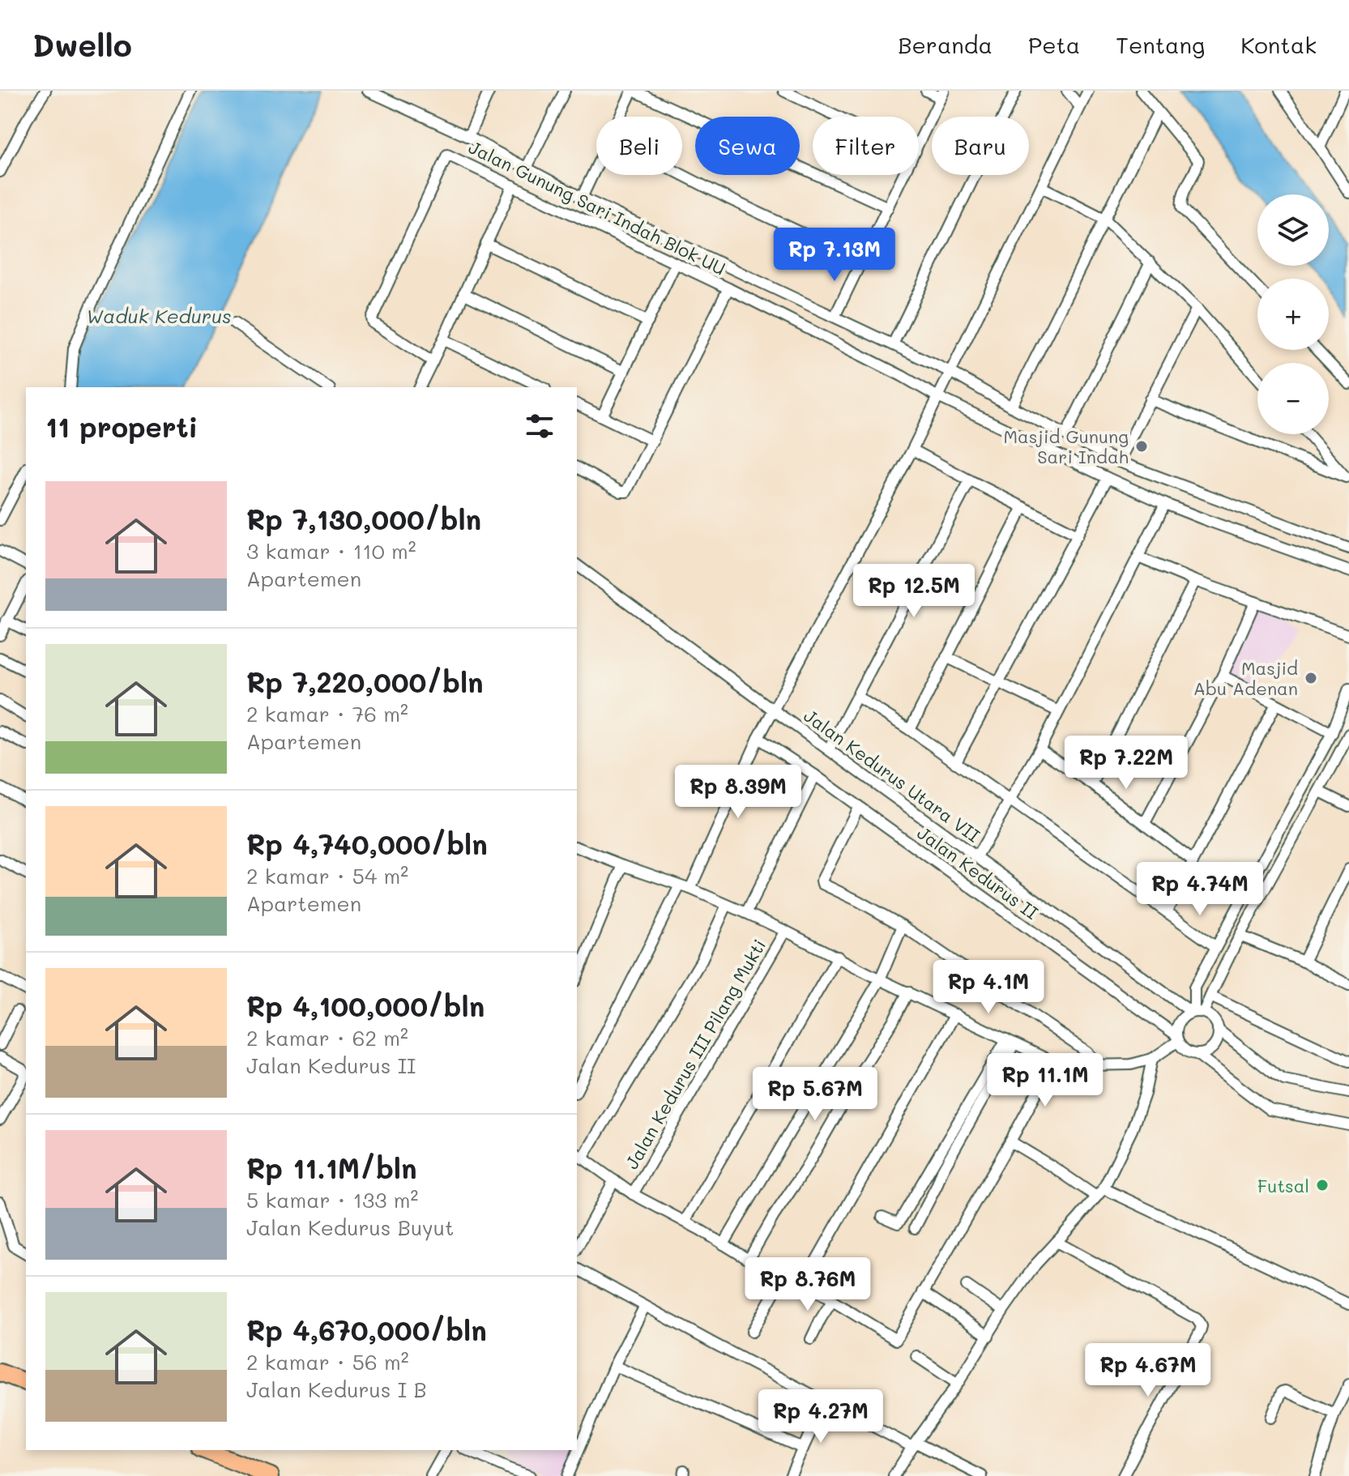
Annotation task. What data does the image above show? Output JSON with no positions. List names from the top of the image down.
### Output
{
  "streets": {
    "street": [
      "Jalan Gunung Sari Indah Blok UU",
      "Jalan Kedurus Utara VII",
      "Jalan Kedurus II",
      "Jalan Kedurus III Pilang Mukti"
    ]
  },
  "crossings": [
    ["Jalan Kedurus Utara VII", "Jalan Kedurus II"]
  ],
  "water": ["Waduk Kedurus"],
  "places": ["Masjid Gunung Sari Indah", "Masjid Abu Adenan", "Futsal"],
  "page": {
    "header": "Dwello",
    "nav": [
      "Beranda",
      "Peta",
      "Tentang",
      "Kontak"
    ],
    "chip": [
      "Beli",
      "Sewa",
      "Filter",
      "Baru"
    ],
    "map_buttons": ["+", "−"],
    "price": [
      "Rp 7.13M",
      "Rp 12.5M",
      "Rp 7.22M",
      "Rp 8.39M",
      "Rp 4.74M",
      "Rp 4.1M",
      "Rp 11.1M",
      "Rp 5.67M",
      "Rp 8.76M",
      "Rp 4.67M",
      "Rp 4.27M"
    ],
    "heading": "11 properti",
    "list": [
      {
        "name": "Rp 7,130,000/bln",
        "note": "3 kamar · 110 m² · Apartemen"
      },
      {
        "name": "Rp 7,220,000/bln",
        "note": "2 kamar · 76 m² · Apartemen"
      },
      {
        "name": "Rp 4,740,000/bln",
        "note": "2 kamar · 54 m² · Apartemen"
      },
      {
        "name": "Rp 4,100,000/bln",
        "note": "2 kamar · 62 m² · Jalan Kedurus II"
      },
      {
        "name": "Rp 11.1M/bln",
        "note": "5 kamar · 133 m² · Jalan Kedurus Buyut"
      },
      {
        "name": "Rp 4,670,000/bln",
        "note": "2 kamar · 56 m² · Jalan Kedurus I B"
      }
    ]
  }
}
